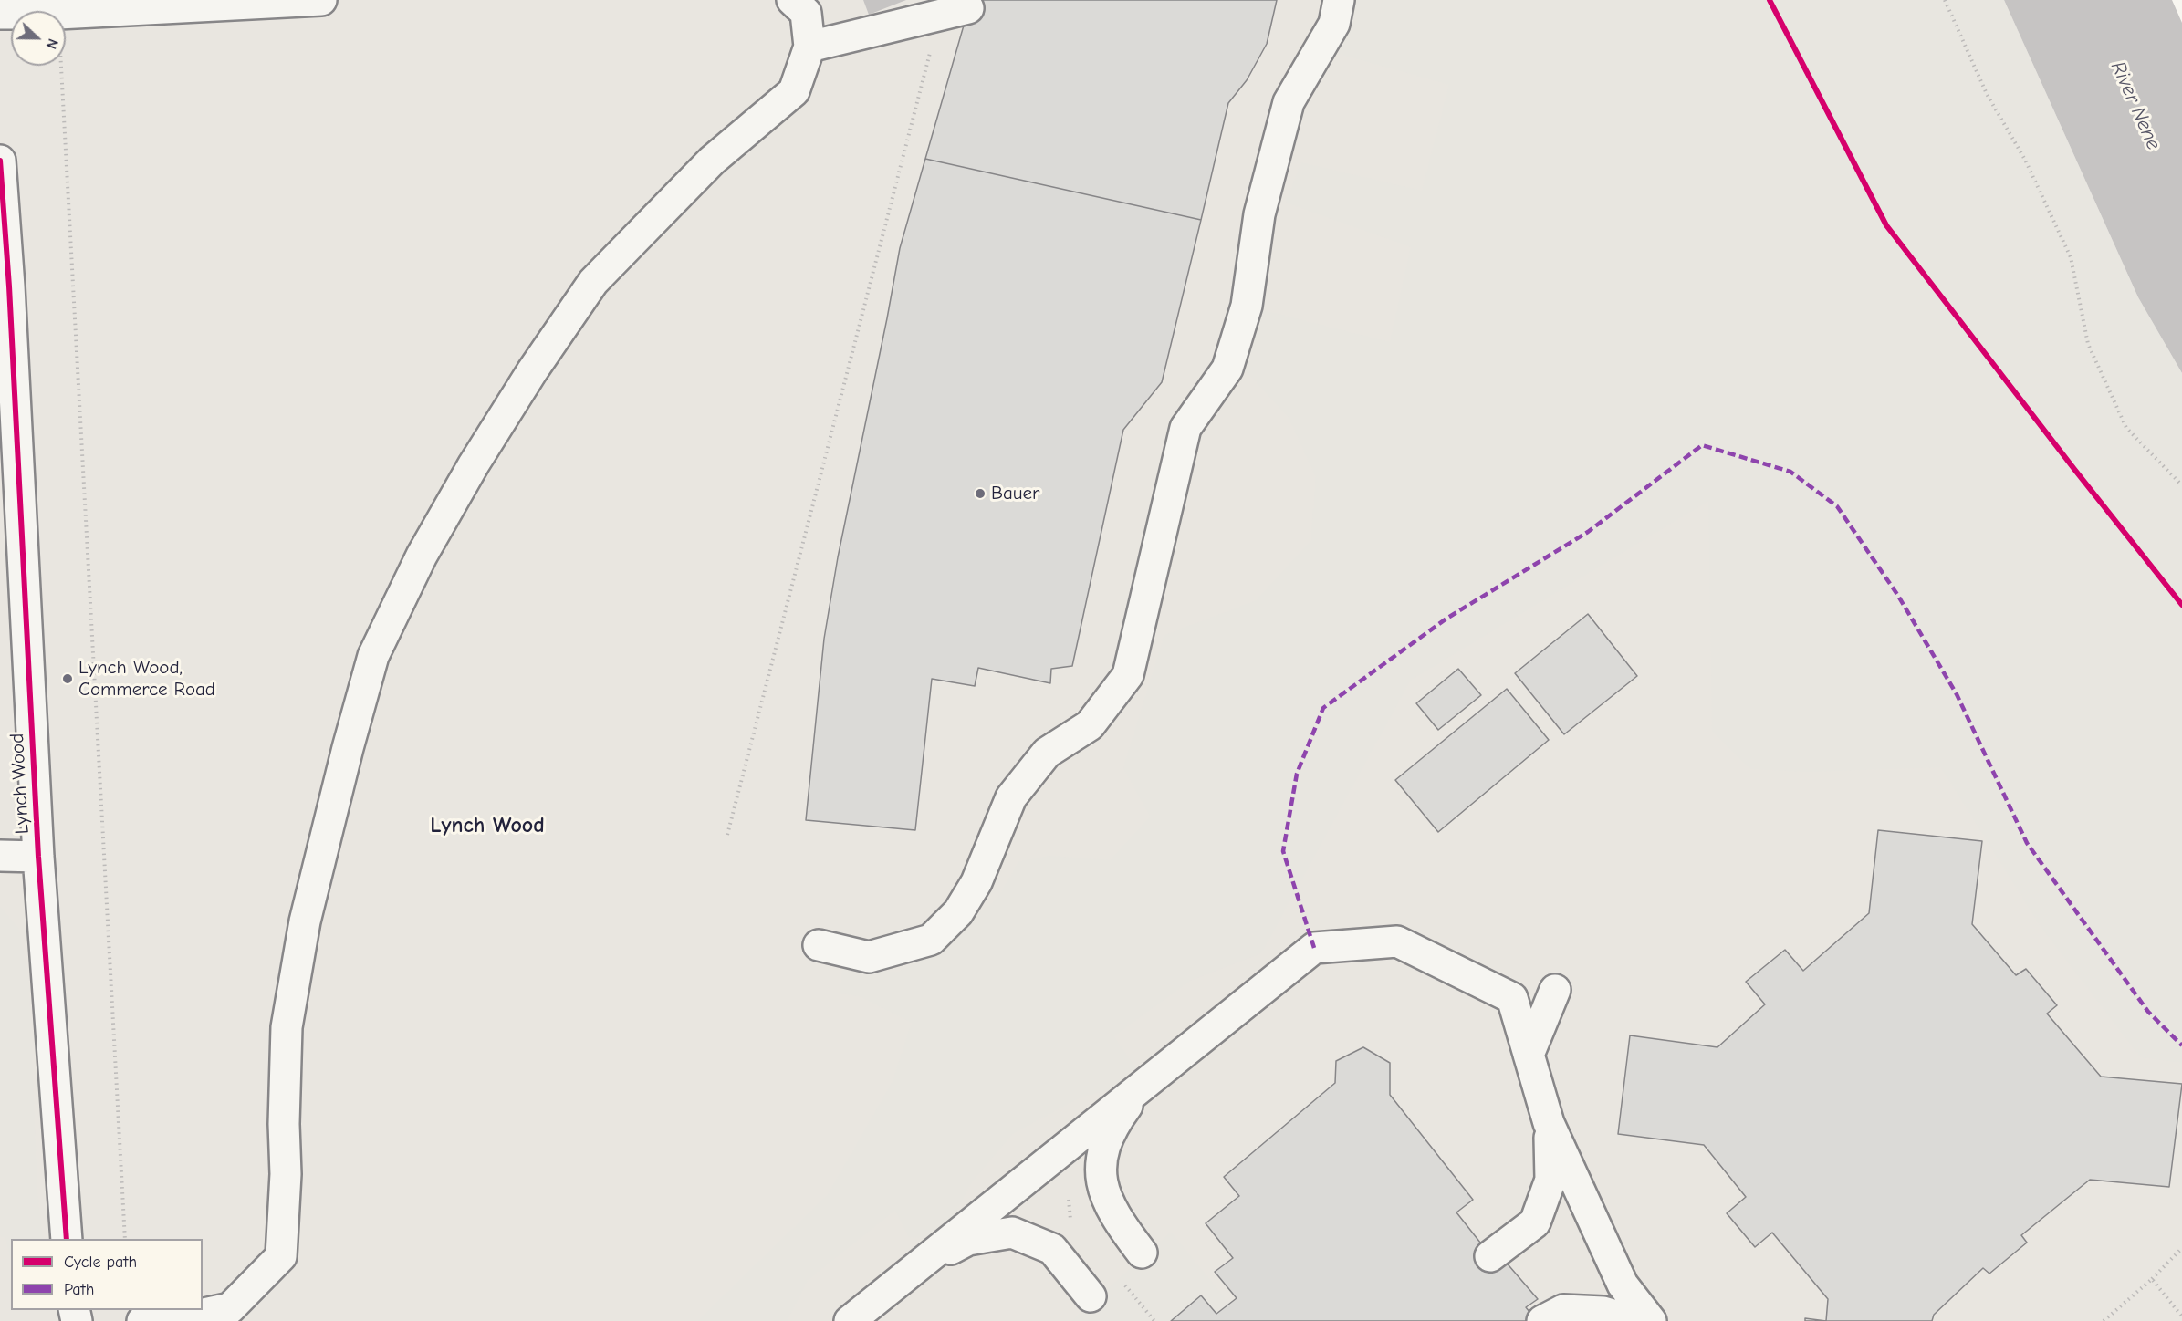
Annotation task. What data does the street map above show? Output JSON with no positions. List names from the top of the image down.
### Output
{
  "streets": {
    "street": ["Lynch Wood"]
  },
  "districts": ["Lynch Wood"],
  "water": ["River Nene"],
  "places": ["Bauer", "Lynch Wood, Commerce Road"],
  "legend": ["Cycle path", "Path"],
  "north": "right"
}
